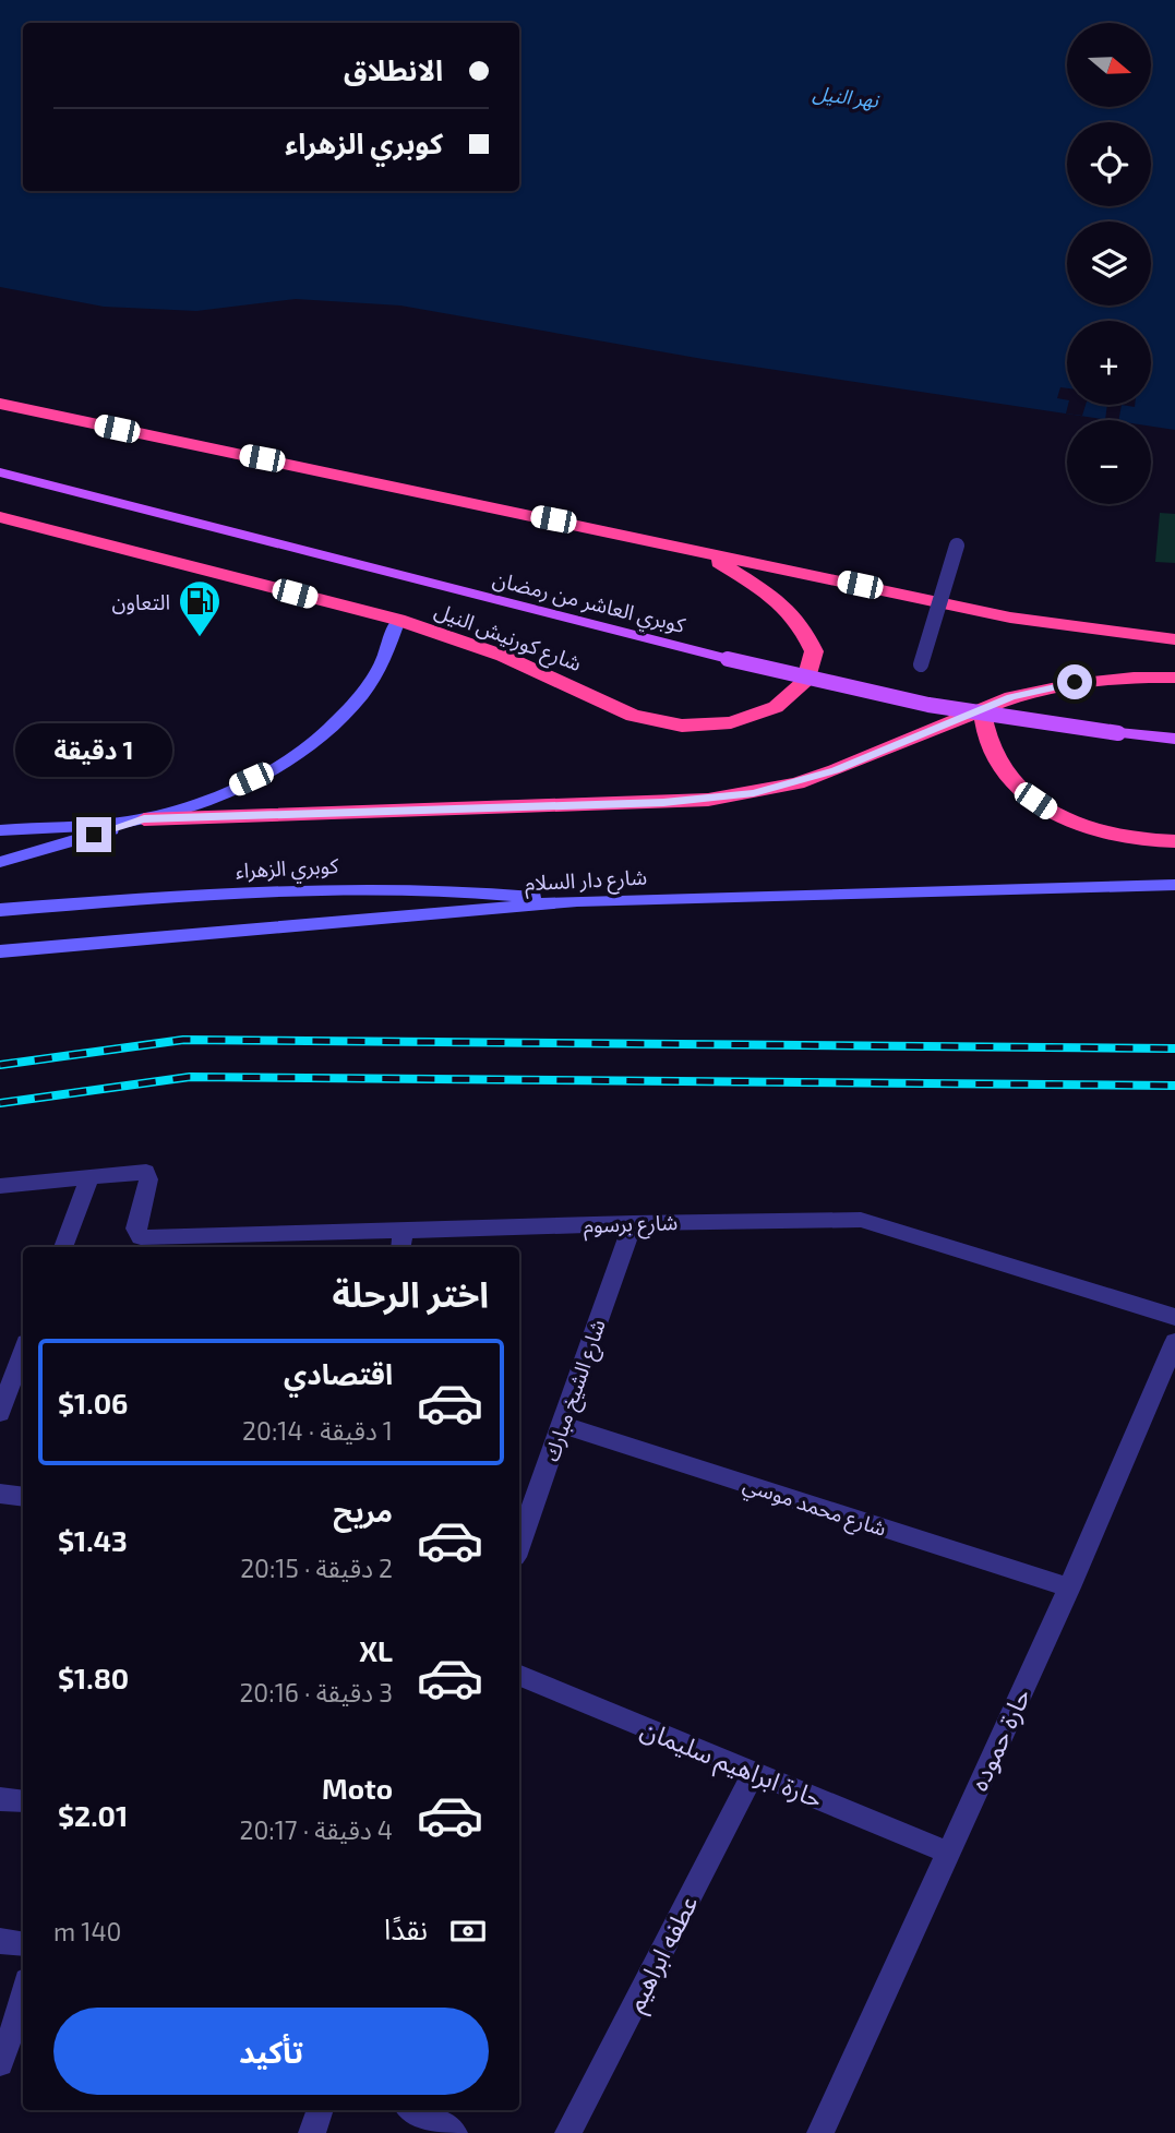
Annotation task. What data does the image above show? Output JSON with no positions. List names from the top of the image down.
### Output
{
  "streets": {
    "highway": ["شارع كورنيش النيل"],
    "main road": ["كوبري العاشر من رمضان", "كوبري الزهراء", "شارع دار السلام"],
    "street": [
      "شارع برسوم",
      "شارع الشيخ مبارك",
      "شارع محمد موسي",
      "حارة حموده",
      "حارة ابراهيم سليمان",
      "عطفه ابراهيم"
    ]
  },
  "crossings": [
    ["كوبري الزهراء", "شارع دار السلام"],
    ["شارع برسوم", "شارع الشيخ مبارك"],
    ["شارع الشيخ مبارك", "شارع محمد موسي"],
    ["شارع محمد موسي", "حارة حموده"],
    ["حارة حموده", "حارة ابراهيم سليمان"],
    ["حارة ابراهيم سليمان", "عطفه ابراهيم"]
  ],
  "water": ["نهر النيل"],
  "places": {
    "fuel station": ["التعاون"]
  },
  "north": "right",
  "page": {
    "map_buttons": ["+", "−"],
    "banner": ["الانطلاق", "كوبري الزهراء"],
    "bubble": "1 دقيقة",
    "heading": "اختر الرحلة",
    "list": [
      {
        "name": "اقتصادي",
        "note": "1 دقيقة · 20:14",
        "value": "$1.06"
      },
      {
        "name": "مريح",
        "note": "2 دقيقة · 20:15",
        "value": "$1.43"
      },
      {
        "name": "XL",
        "note": "3 دقيقة · 20:16",
        "value": "$1.80"
      },
      {
        "name": "Moto",
        "note": "4 دقيقة · 20:17",
        "value": "$2.01"
      }
    ],
    "pay": ["نقدًا", "140 m"],
    "buttons": "تأكيد"
  }
}
